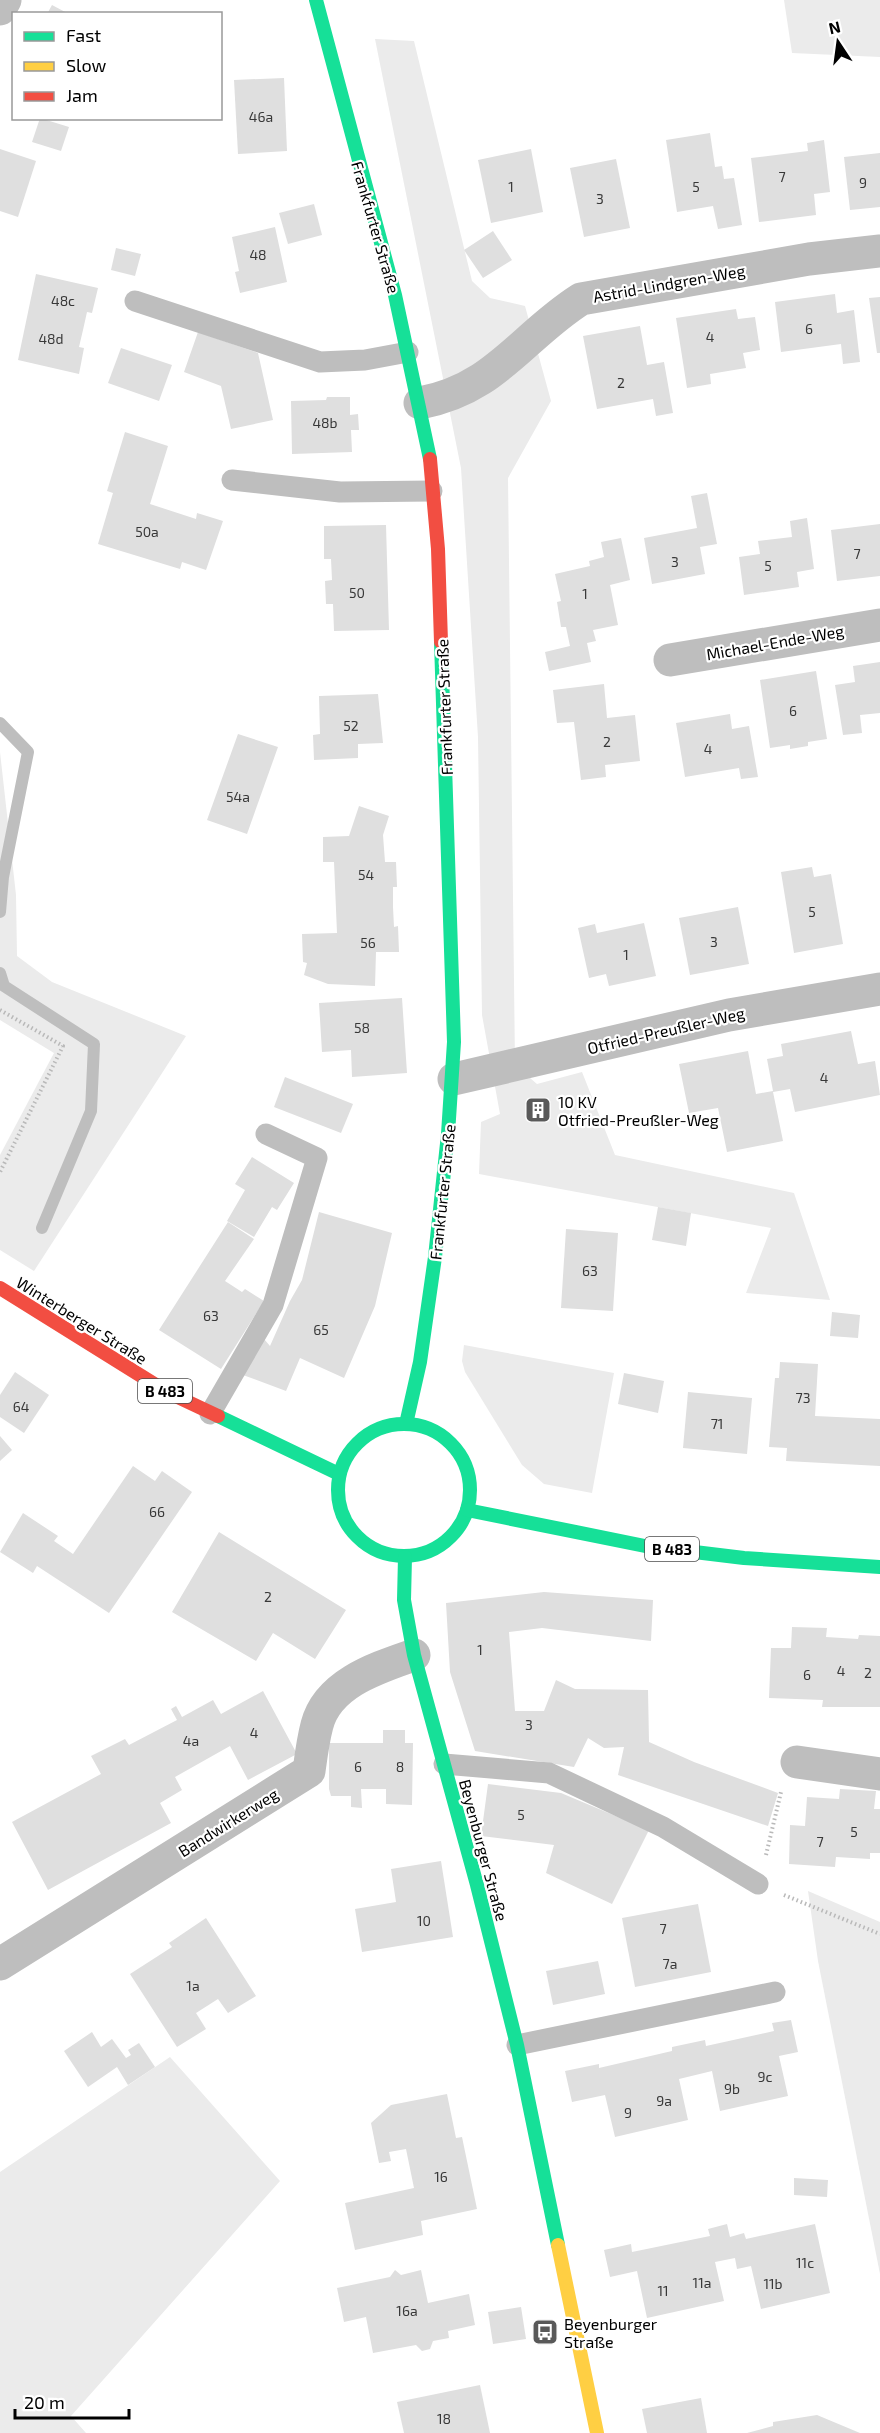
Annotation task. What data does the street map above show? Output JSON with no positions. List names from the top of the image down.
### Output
{
  "streets": {
    "main road": [
      "Frankfurter Straße",
      "Winterberger Straße",
      "B 483",
      "Beyenburger Straße"
    ],
    "street": [
      "Astrid-Lindgren-Weg",
      "Michael-Ende-Weg",
      "Otfried-Preußler-Weg",
      "Bandwirkerweg"
    ]
  },
  "crossings": [
    ["Frankfurter Straße", "Astrid-Lindgren-Weg"],
    ["Frankfurter Straße", "Otfried-Preußler-Weg"],
    ["Frankfurter Straße", "Winterberger Straße"],
    ["Frankfurter Straße", "B 483"],
    ["Frankfurter Straße", "Beyenburger Straße"],
    ["Winterberger Straße", "B 483"],
    ["Winterberger Straße", "Beyenburger Straße"],
    ["B 483", "Beyenburger Straße"],
    ["Bandwirkerweg", "Beyenburger Straße"]
  ],
  "places": {
    "building": ["10 KV Otfried-Preußler-Weg"],
    "bus stop": ["Beyenburger Straße"]
  },
  "house_numbers": [
    "46a",
    "7",
    "9",
    "1",
    "5",
    "3",
    "48",
    "48c",
    "6",
    "4",
    "48d",
    "2",
    "48b",
    "50a",
    "7",
    "3",
    "5",
    "50",
    "1",
    "6",
    "52",
    "2",
    "4",
    "54a",
    "54",
    "5",
    "3",
    "56",
    "1",
    "58",
    "4",
    "63",
    "63",
    "65",
    "73",
    "64",
    "71",
    "66",
    "2",
    "1",
    "4",
    "2",
    "6",
    "3",
    "4",
    "4a",
    "6",
    "8",
    "5",
    "5",
    "7",
    "10",
    "7",
    "7a",
    "1a",
    "9c",
    "9b",
    "9a",
    "9",
    "16",
    "11c",
    "11a",
    "11b",
    "11",
    "16a",
    "18"
  ],
  "legend": ["Fast", "Slow", "Jam"],
  "scale_bar": "20 m",
  "north": "top"
}
